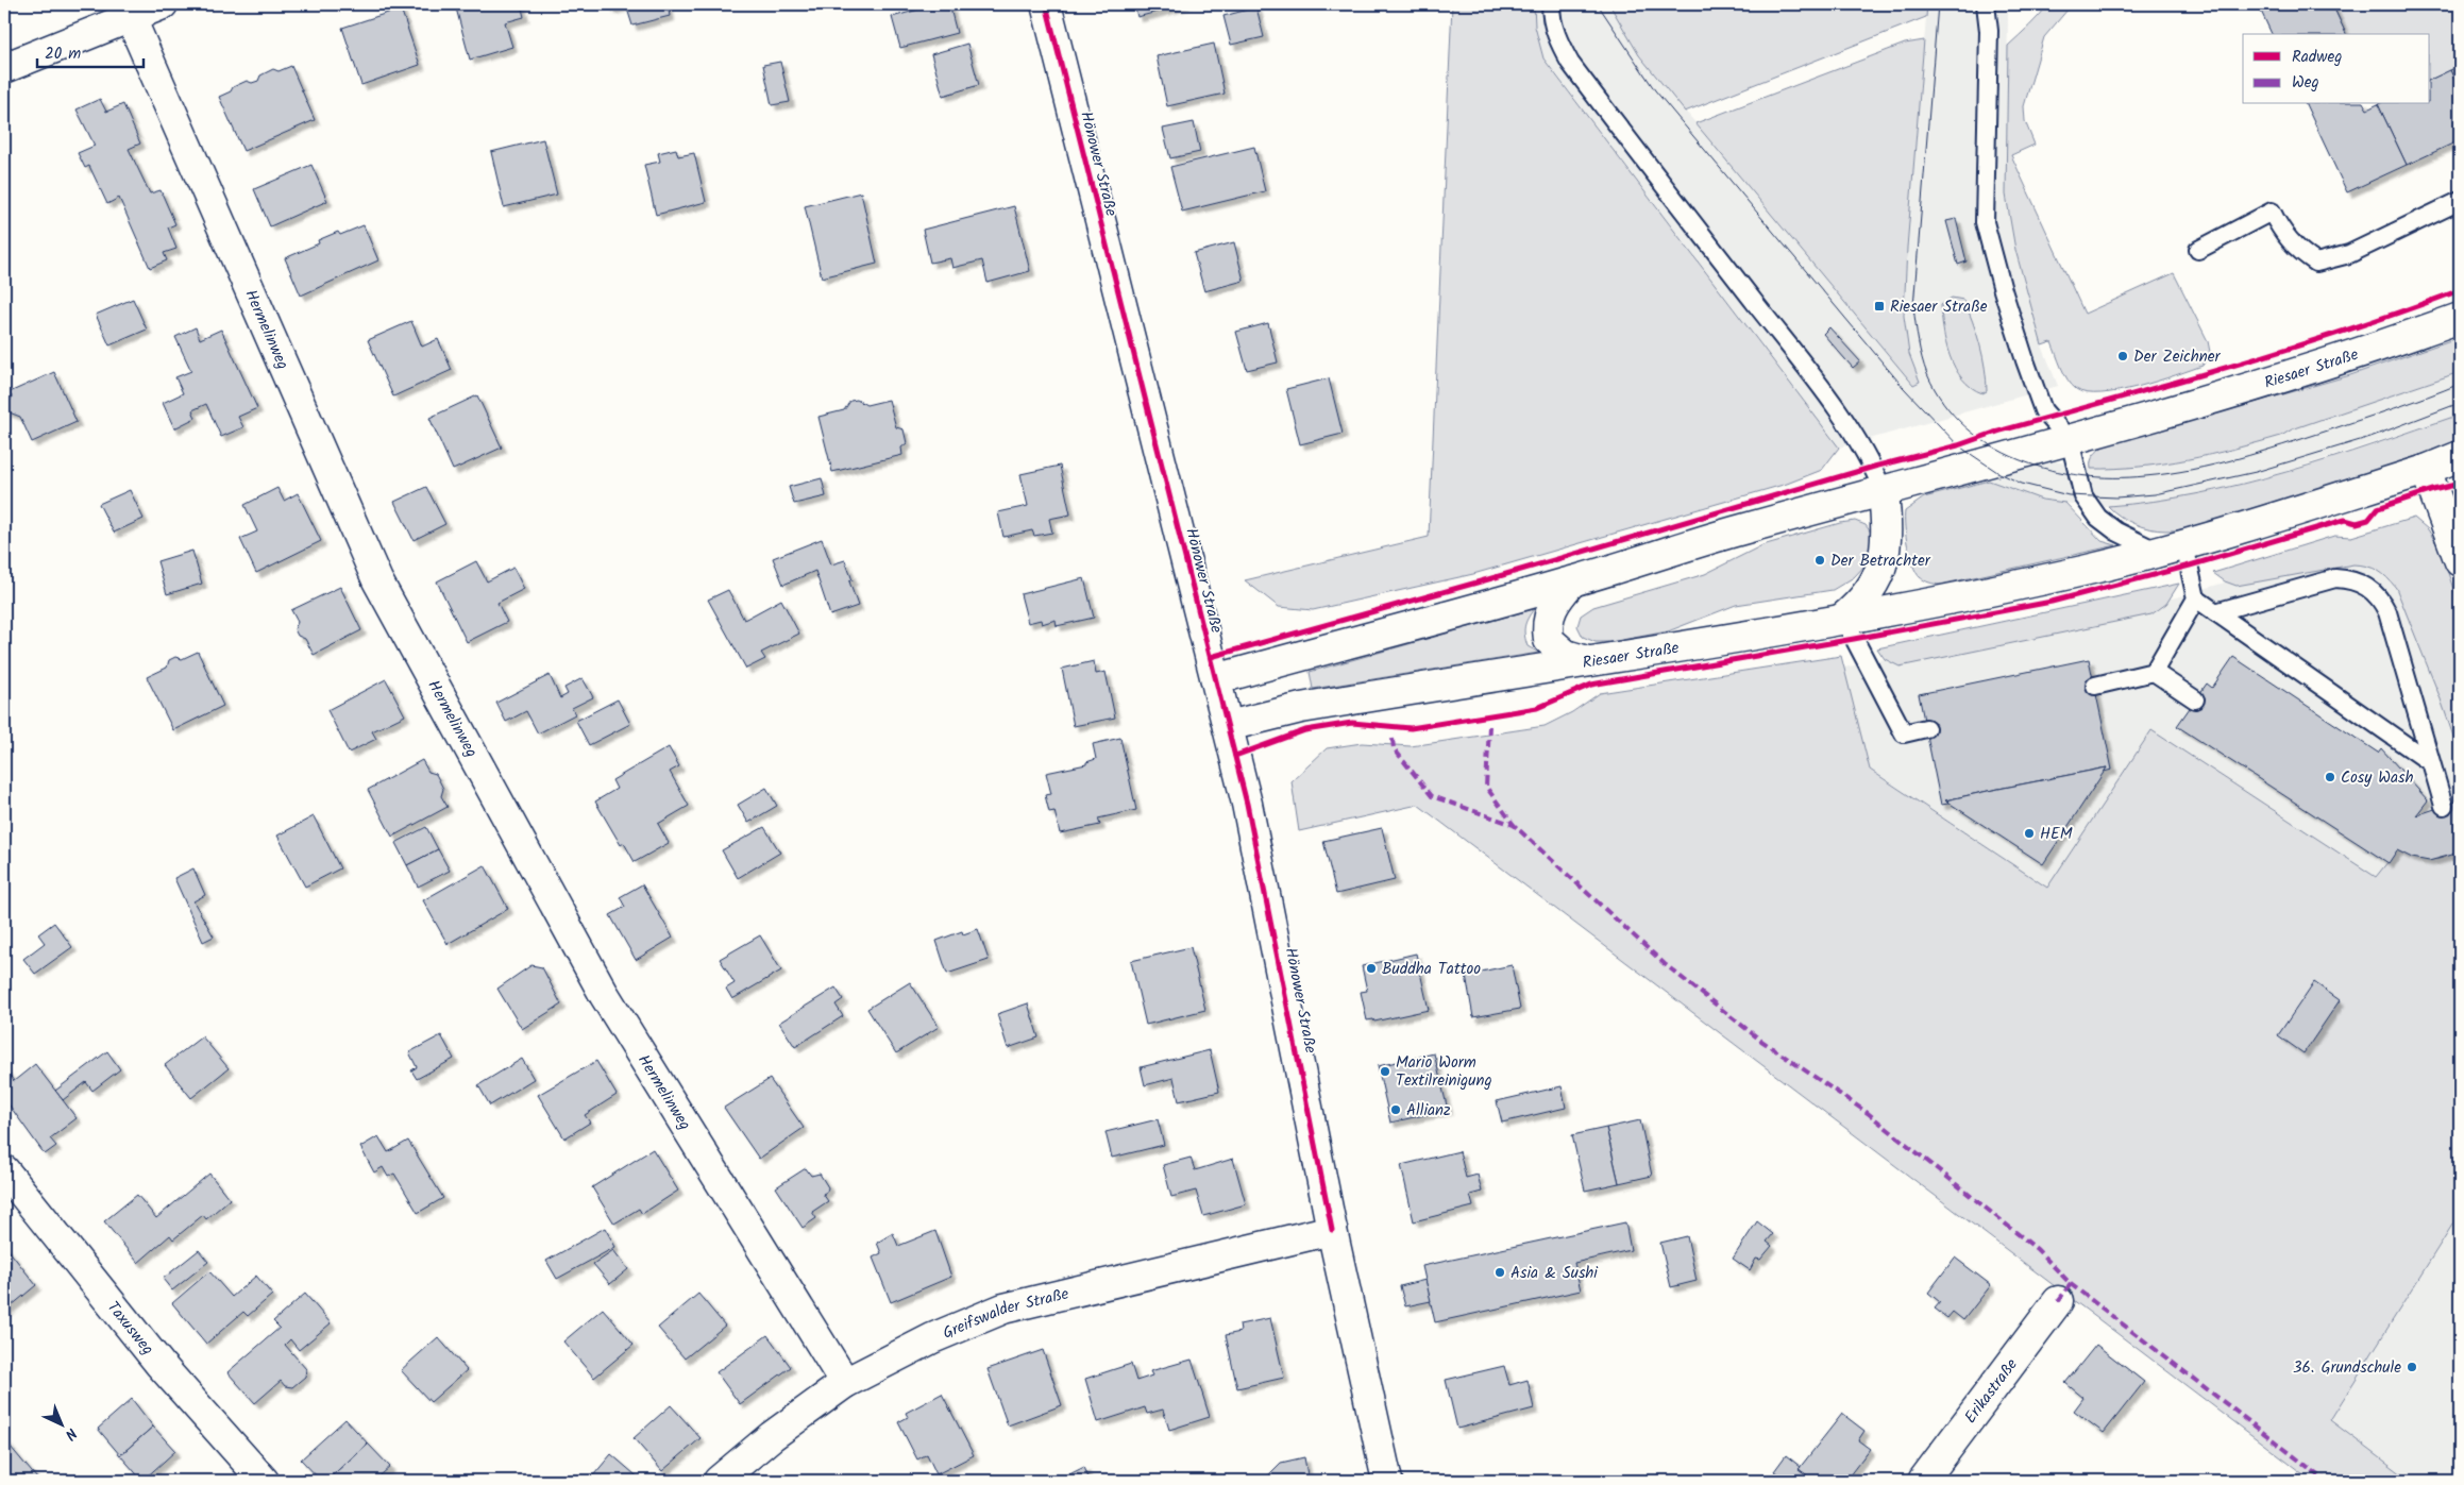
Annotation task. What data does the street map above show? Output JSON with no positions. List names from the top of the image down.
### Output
{
  "streets": {
    "main road": [
      "Hönower Straße",
      "Hermelinweg",
      "Riesaer Straße",
      "Greifswalder Straße",
      "Taxusweg",
      "Erikastraße"
    ]
  },
  "crossings": [
    ["Hönower Straße", "Riesaer Straße"],
    ["Hönower Straße", "Greifswalder Straße"],
    ["Hermelinweg", "Greifswalder Straße"]
  ],
  "places": {
    "transit": ["Riesaer Straße"],
    "other": [
      "Der Zeichner",
      "Der Betrachter",
      "Cosy Wash",
      "HEM",
      "Buddha Tattoo",
      "Mario Worm Textilreinigung",
      "Allianz",
      "Asia & Sushi",
      "36. Grundschule"
    ]
  },
  "legend": ["Radweg", "Weg"],
  "scale_bar": "20 m",
  "north": "bottom right"
}
